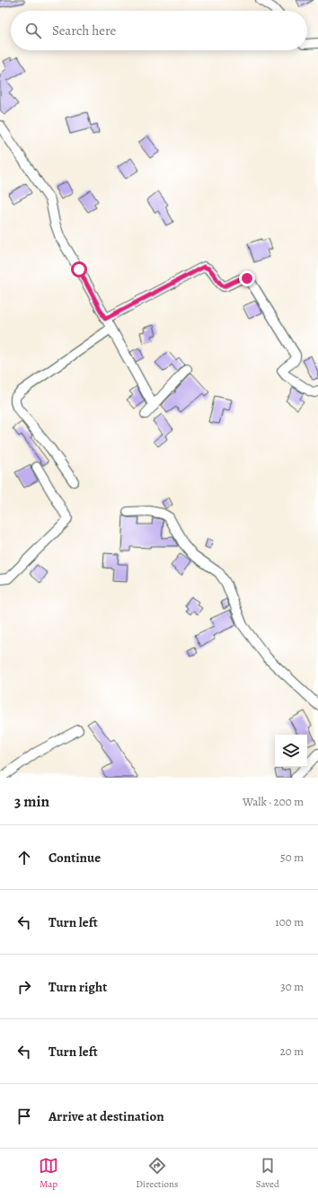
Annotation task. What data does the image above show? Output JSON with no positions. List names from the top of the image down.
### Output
{
  "page": {
    "search": "Search here",
    "heading": ["3 min", "Walk · 200 m"],
    "list": [
      ["Continue", "50 m"],
      ["Turn left", "100 m"],
      ["Turn right", "30 m"],
      ["Turn left", "20 m"],
      "Arrive at destination"
    ],
    "nav": ["Map", "Directions", "Saved"]
  }
}
